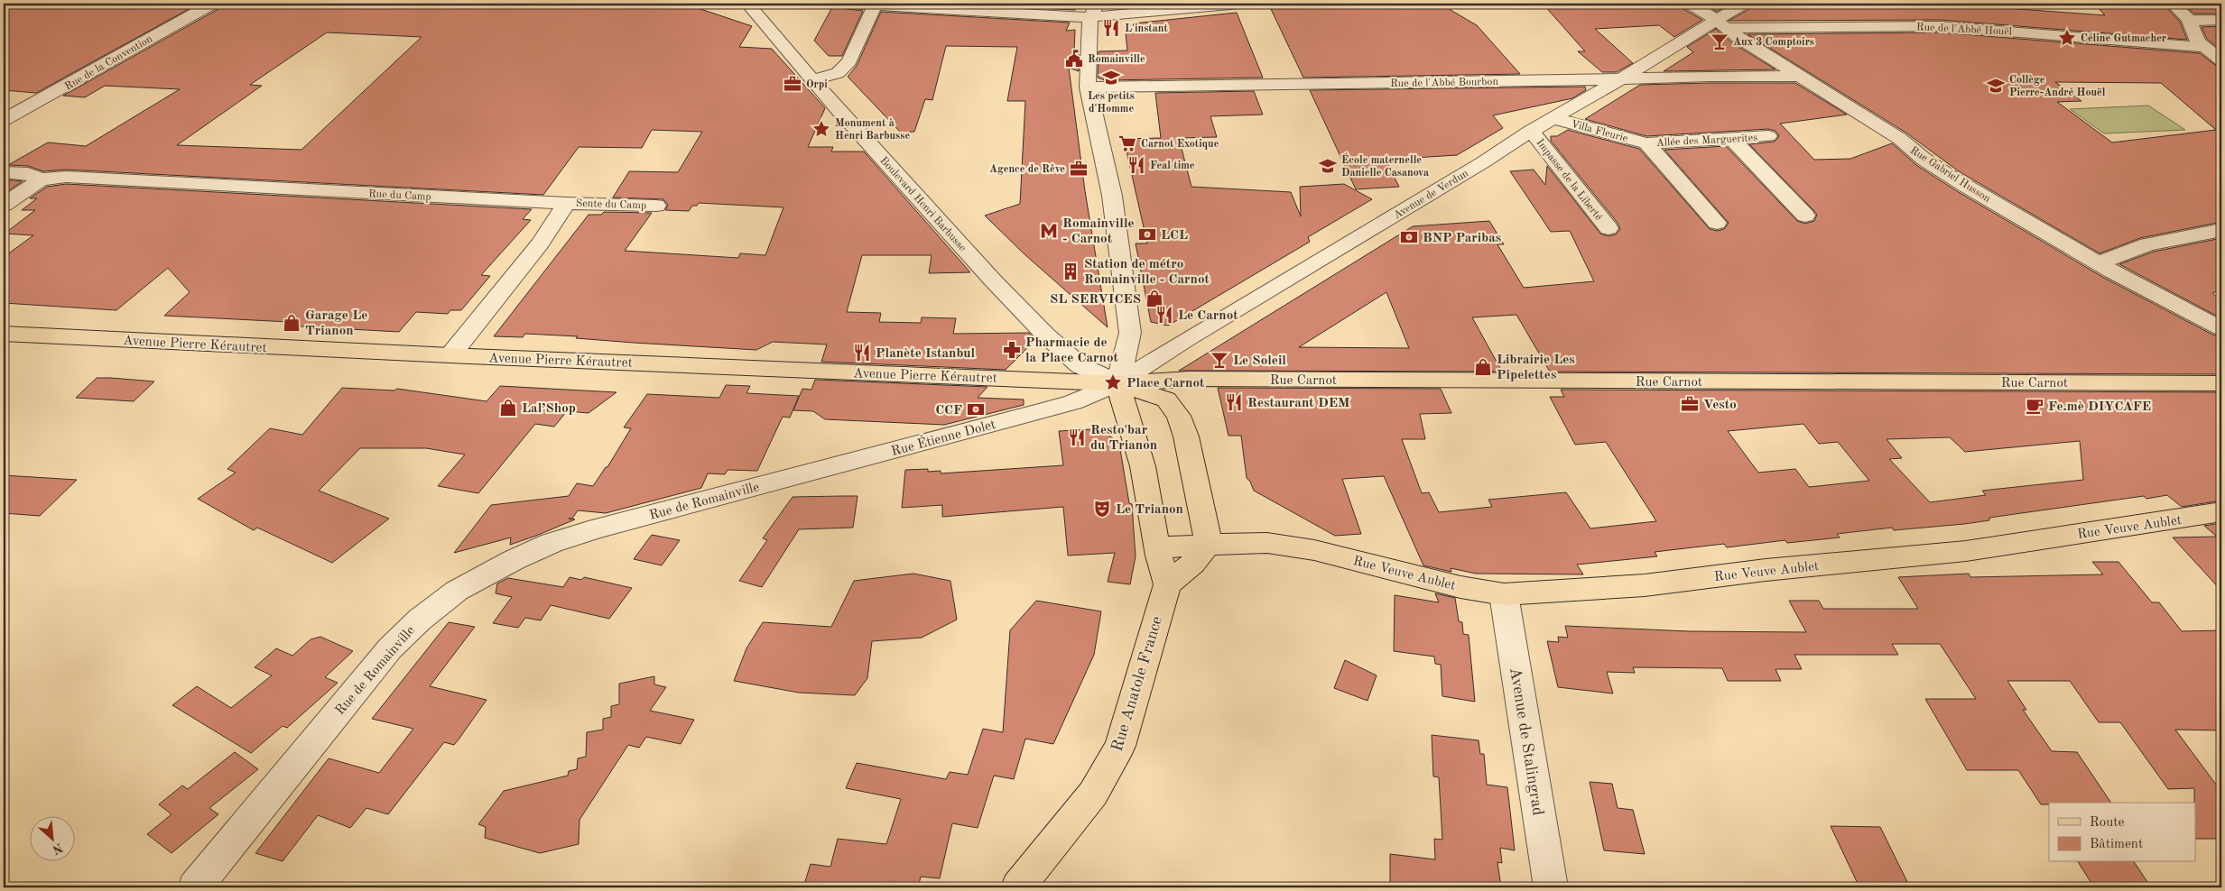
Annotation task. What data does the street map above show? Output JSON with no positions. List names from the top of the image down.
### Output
{
  "streets": {
    "main road": [
      "Avenue Pierre Kérautret",
      "Rue Carnot",
      "Rue Veuve Aublet",
      "Rue Anatole France"
    ],
    "street": [
      "Rue de l'Abbé Houël",
      "Rue de la Convention",
      "Rue de l'Abbé Bourbon",
      "Villa Fleurie",
      "Allée des Marguerites",
      "Rue Gabriel Husson",
      "Impasse de la Liberté",
      "Avenue de Verdun",
      "Rue du Camp",
      "Sente du Camp",
      "Boulevard Henri Barbusse",
      "Rue Étienne Dolet",
      "Rue de Romainville",
      "Avenue de Stalingrad"
    ]
  },
  "crossings": [
    ["Rue de l'Abbé Houël", "Rue Gabriel Husson"],
    ["Rue de l'Abbé Houël", "Avenue de Verdun"],
    ["Rue de l'Abbé Bourbon", "Rue Gabriel Husson"],
    ["Rue de l'Abbé Bourbon", "Avenue de Verdun"],
    ["Villa Fleurie", "Allée des Marguerites"],
    ["Villa Fleurie", "Avenue de Verdun"],
    ["Rue Gabriel Husson", "Avenue de Verdun"],
    ["Impasse de la Liberté", "Avenue de Verdun"],
    ["Avenue de Verdun", "Boulevard Henri Barbusse"],
    ["Avenue de Verdun", "Avenue Pierre Kérautret"],
    ["Avenue de Verdun", "Rue Carnot"],
    ["Avenue de Verdun", "Rue Étienne Dolet"],
    ["Rue du Camp", "Sente du Camp"],
    ["Boulevard Henri Barbusse", "Avenue Pierre Kérautret"],
    ["Boulevard Henri Barbusse", "Rue Carnot"],
    ["Boulevard Henri Barbusse", "Rue Étienne Dolet"],
    ["Avenue Pierre Kérautret", "Rue Carnot"],
    ["Avenue Pierre Kérautret", "Rue Étienne Dolet"],
    ["Rue Carnot", "Rue Étienne Dolet"],
    ["Rue Étienne Dolet", "Rue de Romainville"],
    ["Rue Veuve Aublet", "Avenue de Stalingrad"]
  ],
  "places": {
    "restaurant": [
      "L'instant",
      "Feal time",
      "Le Carnot",
      "Planète Istanbul",
      "Restaurant DEM",
      "Resto'bar du Trianon"
    ],
    "place": ["Céline Gutmacher", "Monument à Henri Barbusse", "Place Carnot"],
    "bar": ["Aux 3 Comptoirs", "Le Soleil"],
    "public building": ["Romainville"],
    "school or university": ["Les petits d'Homme", "Collège Pierre-André Houël", "École maternelle Danielle Casanova"],
    "office": ["Orpi", "Agence de Rêve", "Vesto"],
    "supermarket": ["Carnot Exotique"],
    "metro station": ["Romainville - Carnot"],
    "bank": ["LCL", "BNP Paribas", "CCF"],
    "building": ["Station de métro Romainville - Carnot"],
    "shop": [
      "SL SERVICES",
      "Garage Le Trianon",
      "Librairie Les Pipelettes",
      "Lal’Shop"
    ],
    "pharmacy": ["Pharmacie de la Place Carnot"],
    "cafe": ["Fe.mè DIYCAFE"],
    "theatre": ["Le Trianon"]
  },
  "legend": ["Route", "Bâtiment"],
  "north": "bottom right"
}
